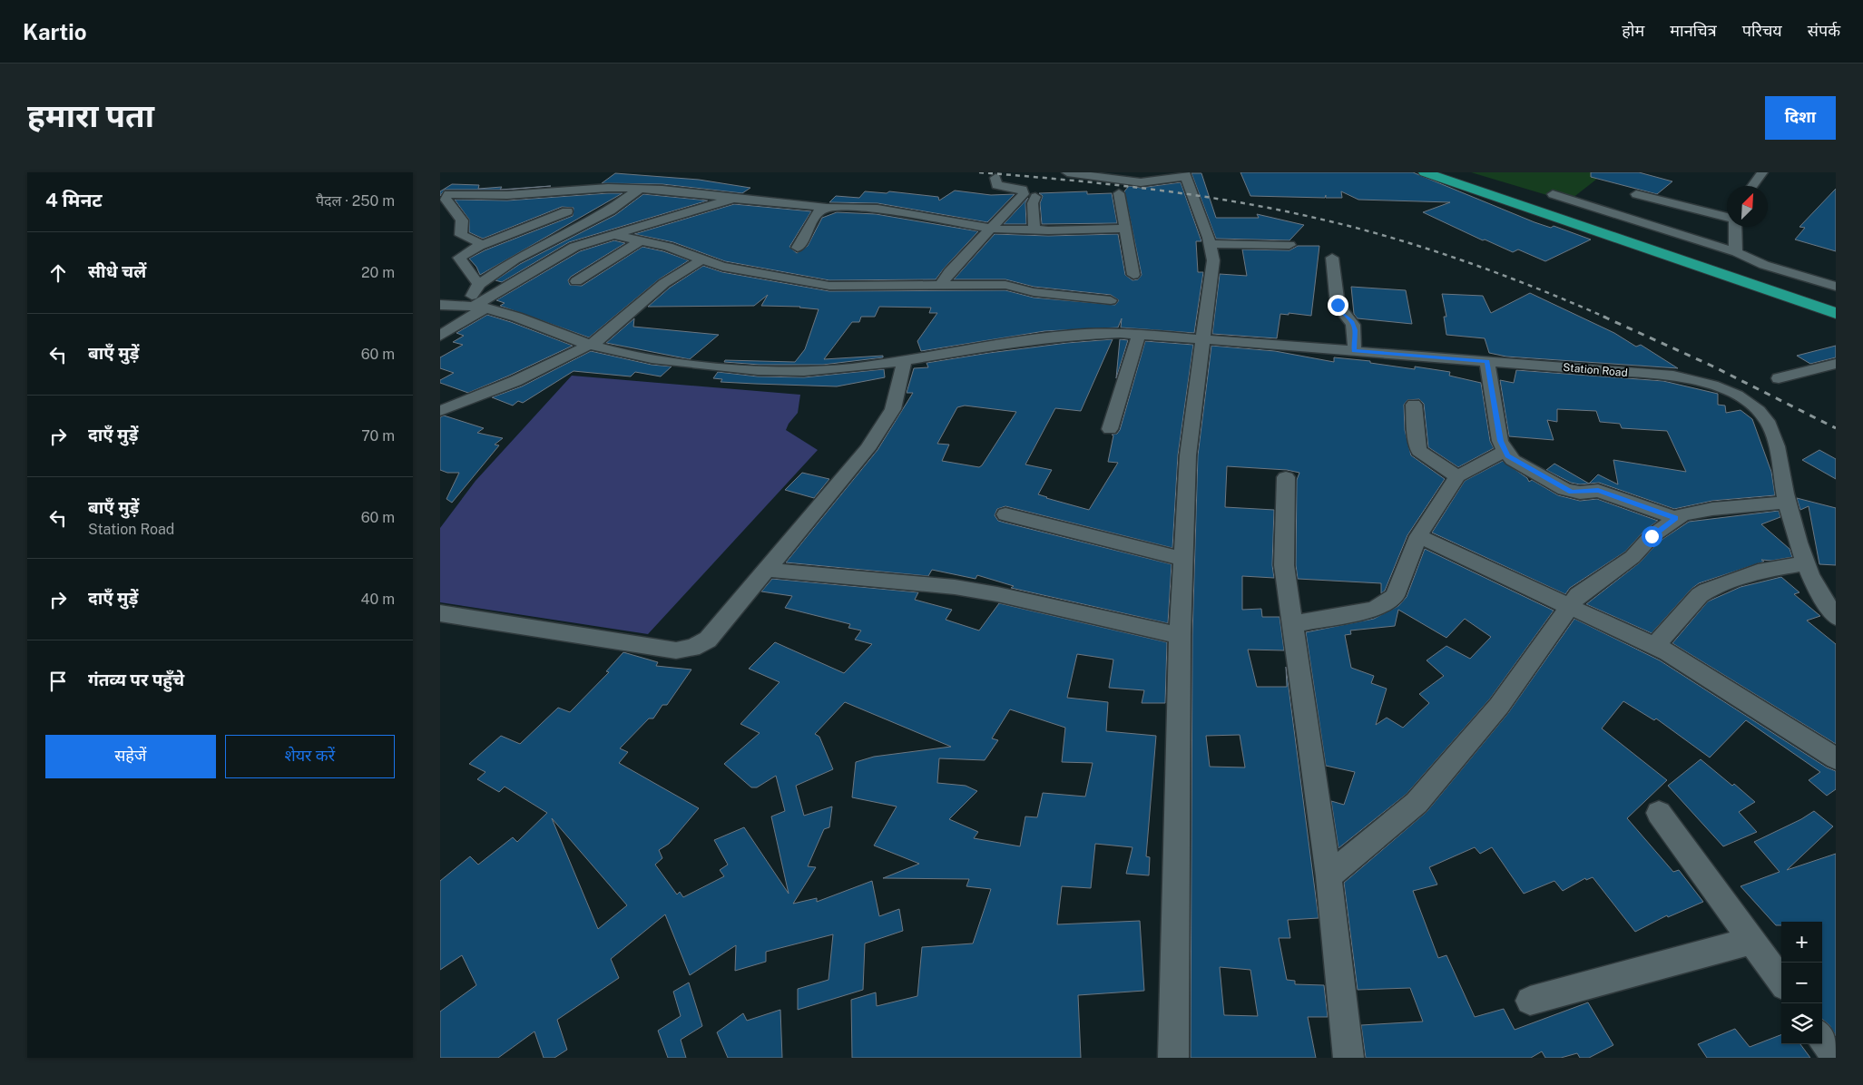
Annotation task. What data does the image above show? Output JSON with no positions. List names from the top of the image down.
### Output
{
  "streets": {
    "street": ["Station Road"]
  },
  "north": "top right",
  "page": {
    "header": "Kartio",
    "nav": [
      "होम",
      "मानचित्र",
      "परिचय",
      "संपर्क"
    ],
    "buttons": [
      "दिशा",
      ["सहेजें", "शेयर करें"]
    ],
    "title": "हमारा पता",
    "heading": ["4 मिनट", "पैदल · 250 m"],
    "list": [
      ["सीधे चलें", "20 m"],
      ["बाएँ मुड़ें", "60 m"],
      ["दाएँ मुड़ें", "70 m"],
      ["बाएँ मुड़ें", "Station Road", "60 m"],
      ["दाएँ मुड़ें", "40 m"],
      "गंतव्य पर पहुँचे"
    ],
    "map_buttons": ["+", "−"]
  }
}
